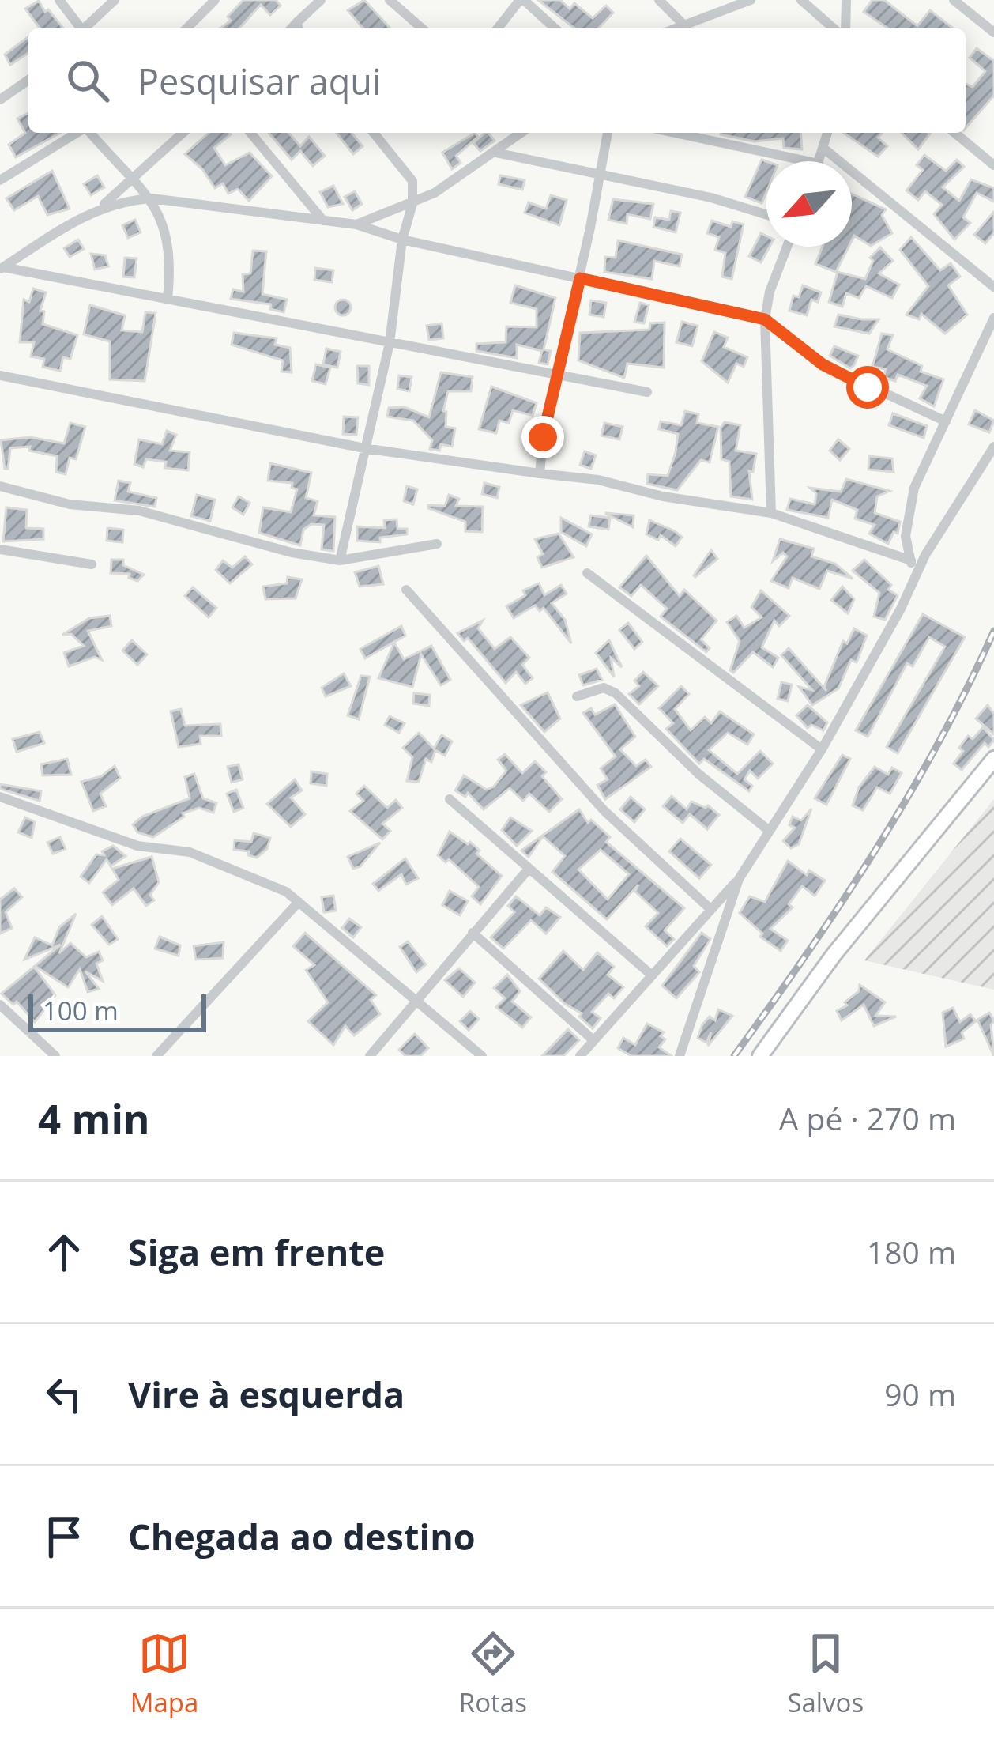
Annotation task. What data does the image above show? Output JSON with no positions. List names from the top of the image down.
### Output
{
  "scale_bar": "100 m",
  "north": "bottom left",
  "page": {
    "search": "Pesquisar aqui",
    "scale": "100 m",
    "heading": ["4 min", "A pé · 270 m"],
    "list": [
      ["Siga em frente", "180 m"],
      ["Vire à esquerda", "90 m"],
      "Chegada ao destino"
    ],
    "nav": ["Mapa", "Rotas", "Salvos"]
  }
}
